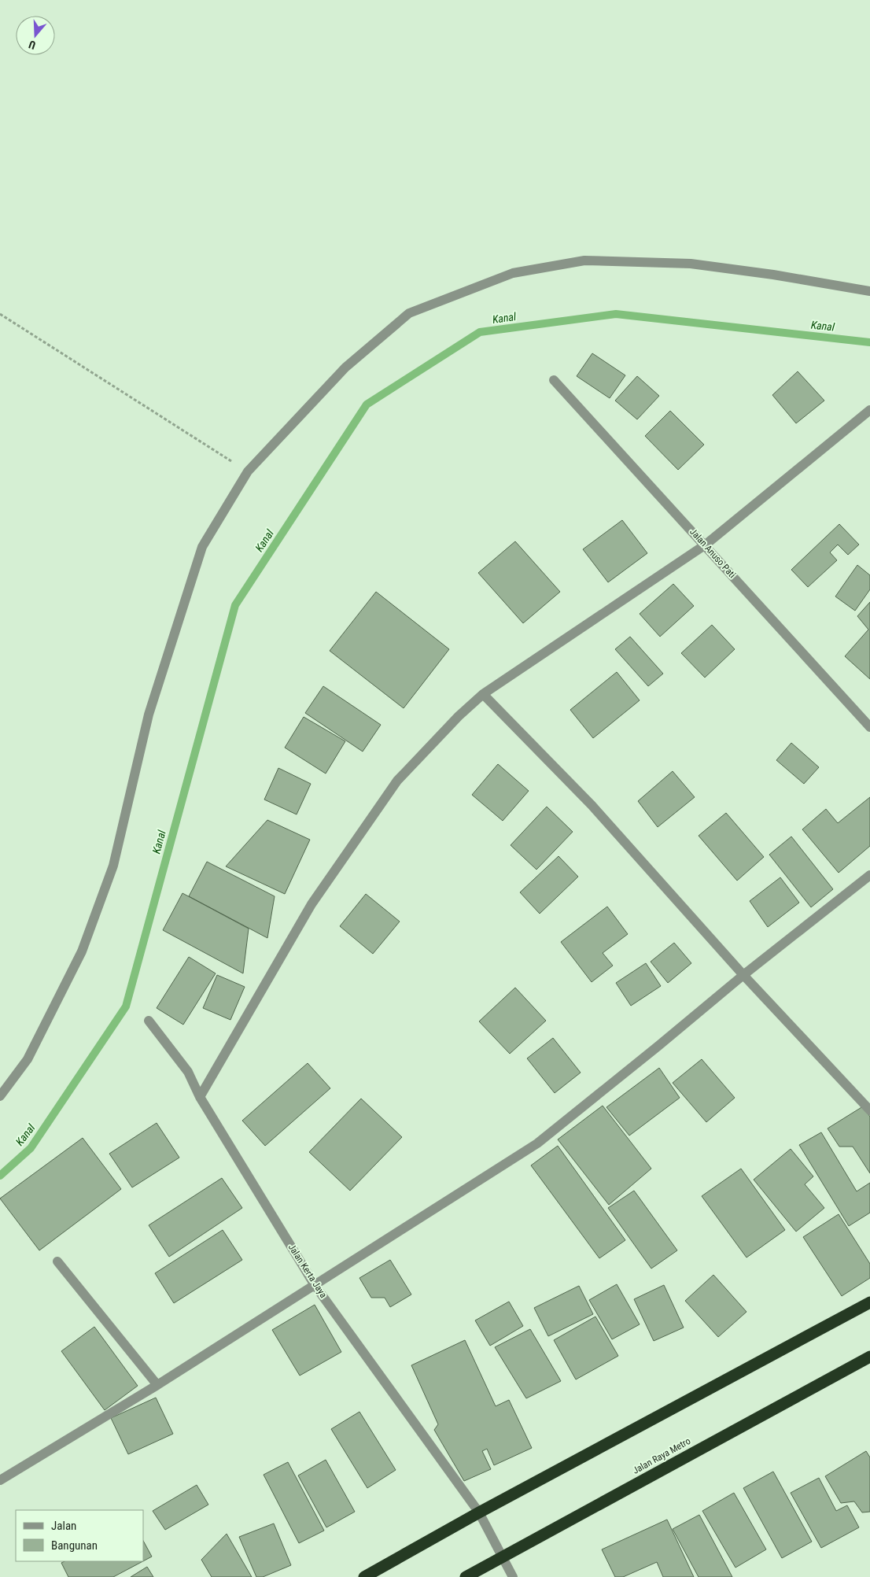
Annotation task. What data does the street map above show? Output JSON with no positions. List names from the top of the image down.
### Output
{
  "streets": {
    "highway": ["Jalan Raya Metro"],
    "street": ["Jalan Anuso Pati", "Jalan Kerta Jaya"]
  },
  "crossings": [
    ["Jalan Kerta Jaya", "Jalan Raya Metro"]
  ],
  "water": ["Kanal"],
  "legend": ["Jalan", "Bangunan"],
  "north": "bottom"
}
